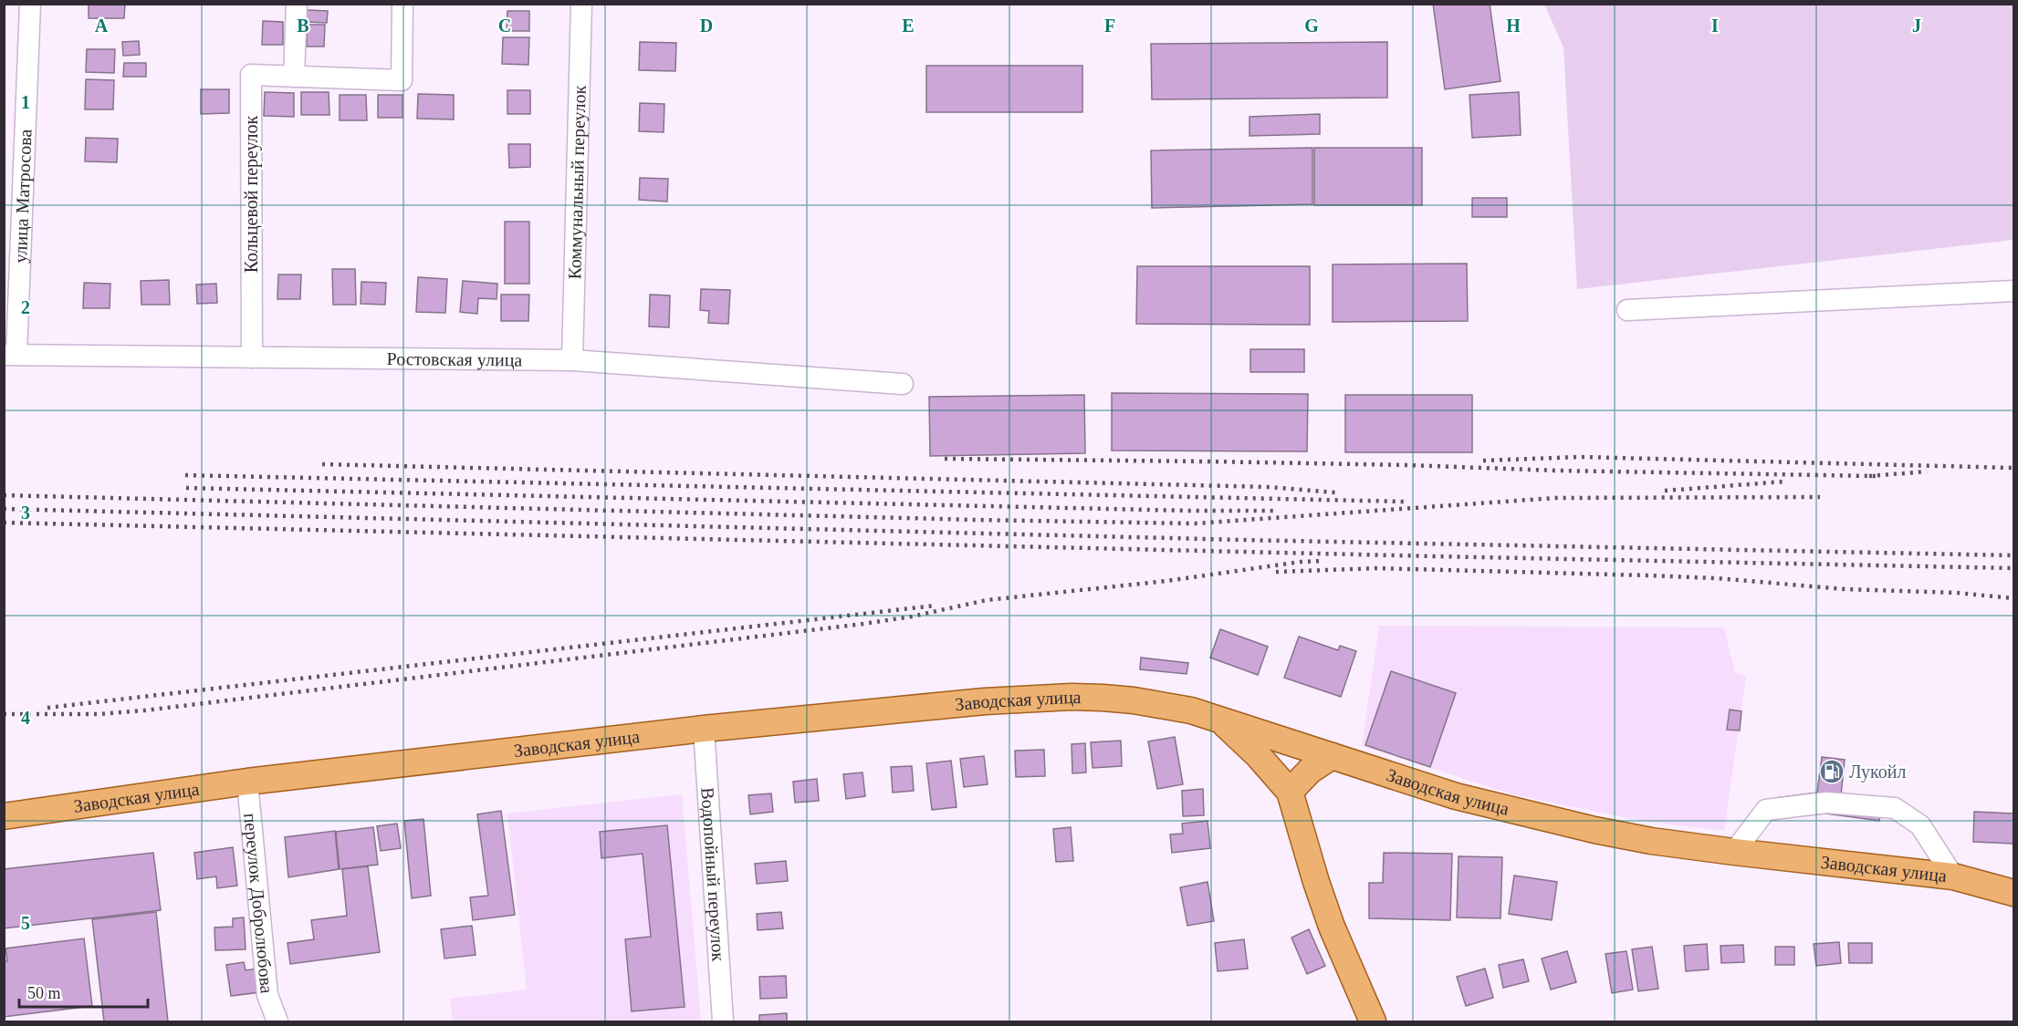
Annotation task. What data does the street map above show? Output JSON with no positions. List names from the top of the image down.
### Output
{
  "streets": {
    "main road": ["Заводская улица"],
    "street": [
      "Коммунальный переулок",
      "Кольцевой переулок",
      "улица Матросова",
      "Ростовская улица",
      "Водопойный переулок",
      "переулок Добролюбова"
    ]
  },
  "crossings": [
    ["Коммунальный переулок", "Ростовская улица"],
    ["Кольцевой переулок", "Ростовская улица"],
    ["улица Матросова", "Ростовская улица"],
    ["Заводская улица", "Водопойный переулок"],
    ["Заводская улица", "переулок Добролюбова"]
  ],
  "places": {
    "fuel station": ["Лукойл"]
  },
  "scale_bar": "50 m",
  "grid": {
    "columns": [
      "A",
      "B",
      "C",
      "D",
      "E",
      "F",
      "G",
      "H",
      "I",
      "J"
    ],
    "rows": [
      "1",
      "2",
      "3",
      "4",
      "5"
    ]
  }
}
